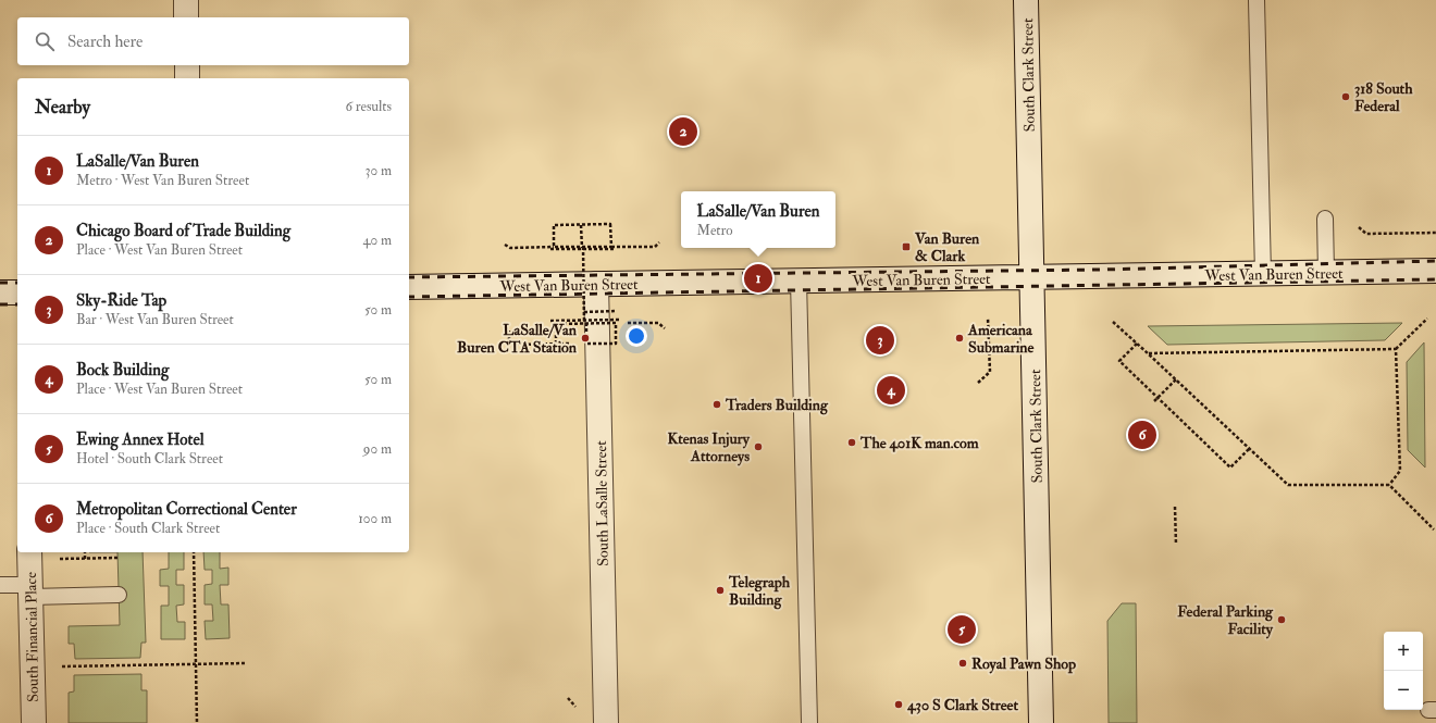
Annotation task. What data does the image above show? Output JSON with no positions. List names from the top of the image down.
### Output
{
  "streets": {
    "main road": [
      "South Clark Street",
      "West Van Buren Street",
      "South LaSalle Street",
      "South Financial Place"
    ]
  },
  "crossings": [
    ["South Clark Street", "West Van Buren Street"],
    ["West Van Buren Street", "South LaSalle Street"]
  ],
  "places": {
    "other": [
      "318 South Federal",
      "LaSalle/Van Buren CTA Station",
      "Americana Submarine",
      "Traders Building",
      "The 401K man.com",
      "Ktenas Injury Attorneys",
      "Telegraph Building",
      "Federal Parking Facility",
      "Royal Pawn Shop",
      "430 S Clark Street"
    ],
    "transit": ["Van Buren & Clark"]
  },
  "page": {
    "search": "Search here",
    "heading": ["Nearby", "6 results"],
    "pins": [
      "2",
      "1",
      "3",
      "4",
      "6",
      "5"
    ],
    "list": [
      {
        "mark": "1",
        "name": "LaSalle/Van Buren",
        "note": "Metro · West Van Buren Street",
        "value": "30 m"
      },
      {
        "mark": "2",
        "name": "Chicago Board of Trade Building",
        "note": "Place · West Van Buren Street",
        "value": "40 m"
      },
      {
        "mark": "3",
        "name": "Sky-Ride Tap",
        "note": "Bar · West Van Buren Street",
        "value": "50 m"
      },
      {
        "mark": "4",
        "name": "Bock Building",
        "note": "Place · West Van Buren Street",
        "value": "50 m"
      },
      {
        "mark": "5",
        "name": "Ewing Annex Hotel",
        "note": "Hotel · South Clark Street",
        "value": "90 m"
      },
      {
        "mark": "6",
        "name": "Metropolitan Correctional Center",
        "note": "Place · South Clark Street",
        "value": "100 m"
      }
    ],
    "popup": ["LaSalle/Van Buren", "Metro"],
    "map_buttons": ["+", "−"]
  }
}
